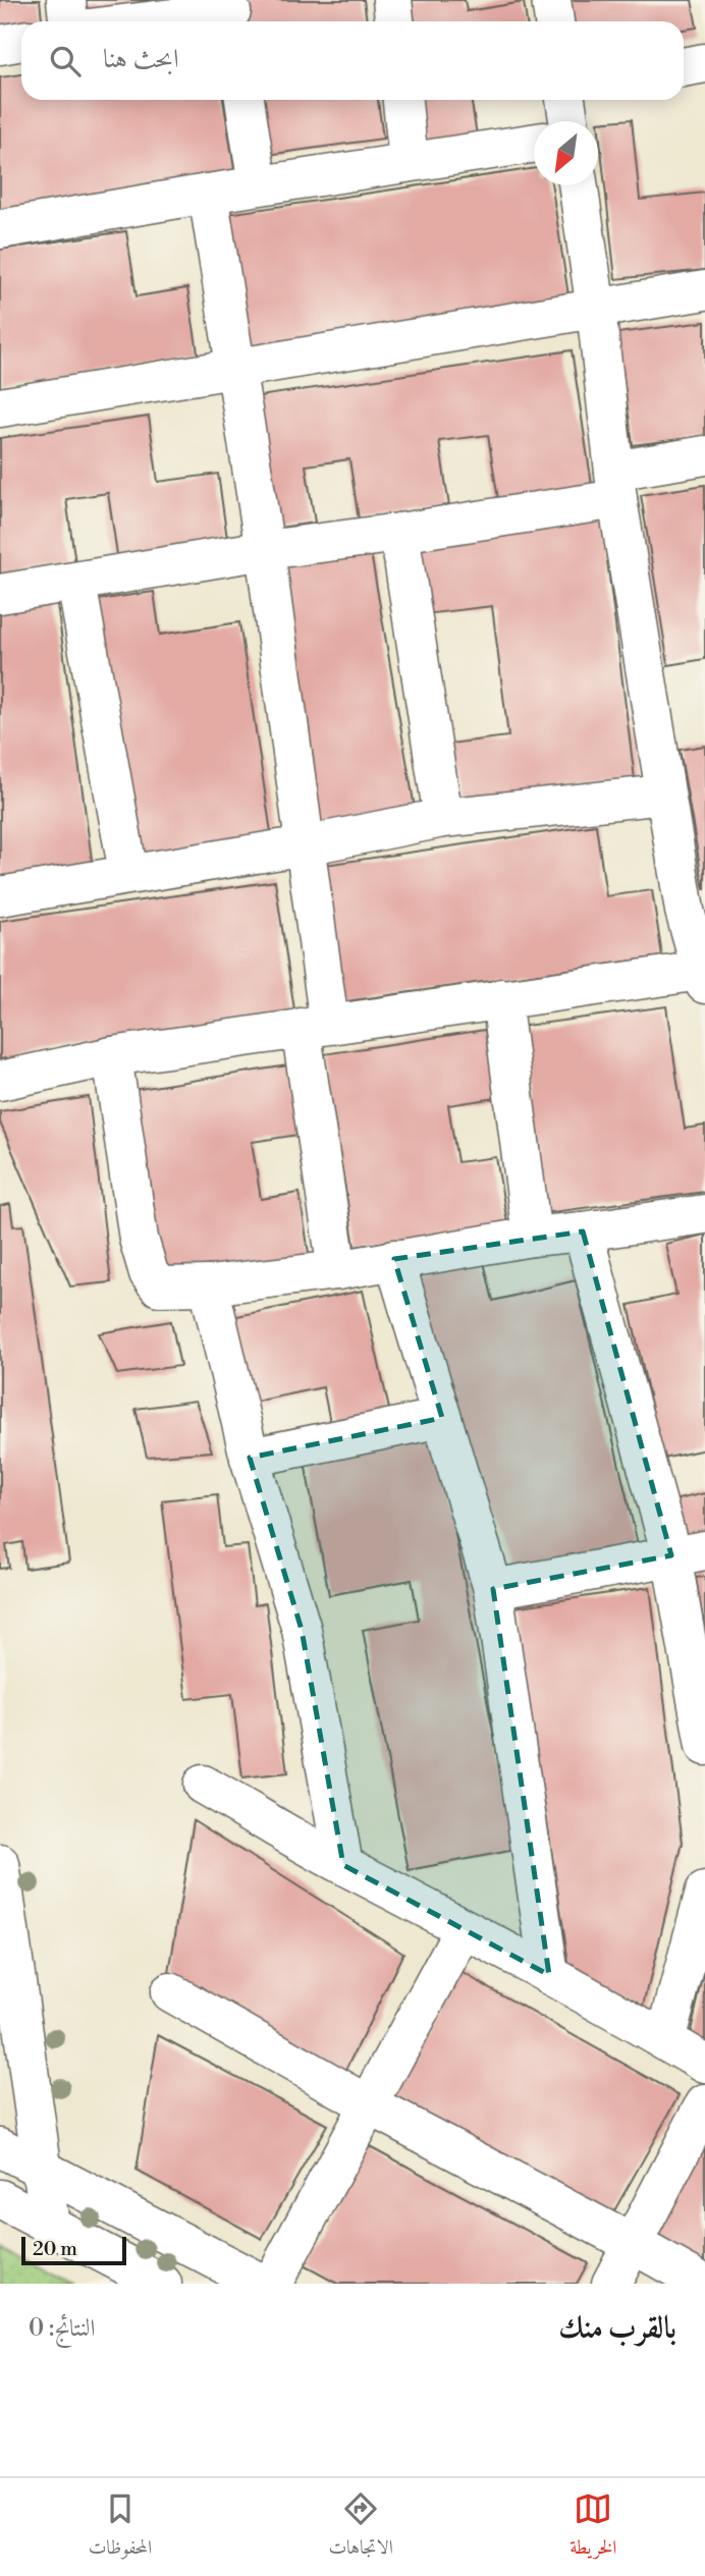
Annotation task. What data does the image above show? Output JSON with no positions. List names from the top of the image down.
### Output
{
  "scale_bar": "20 m",
  "north": "bottom left",
  "page": {
    "search": "ابحث هنا",
    "scale": "20 m",
    "heading": ["بالقرب منك", "النتائج: 0"],
    "nav": ["الخريطة", "الاتجاهات", "المحفوظات"]
  }
}
